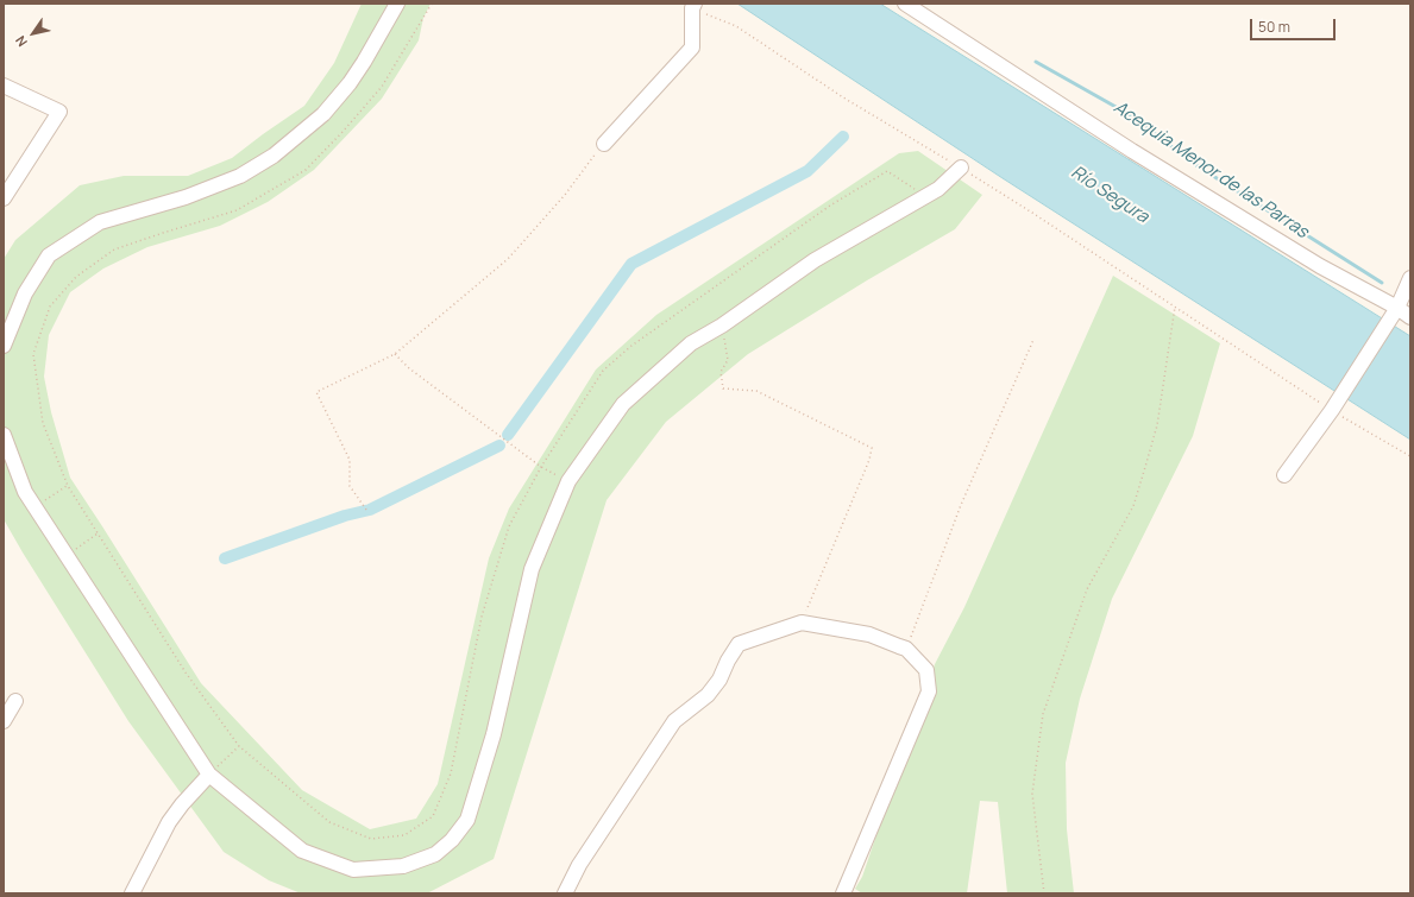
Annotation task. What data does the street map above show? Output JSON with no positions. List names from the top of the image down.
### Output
{
  "water": ["Acequia Menor de las Parras", "Río Segura"],
  "scale_bar": "50 m",
  "north": "bottom left"
}
